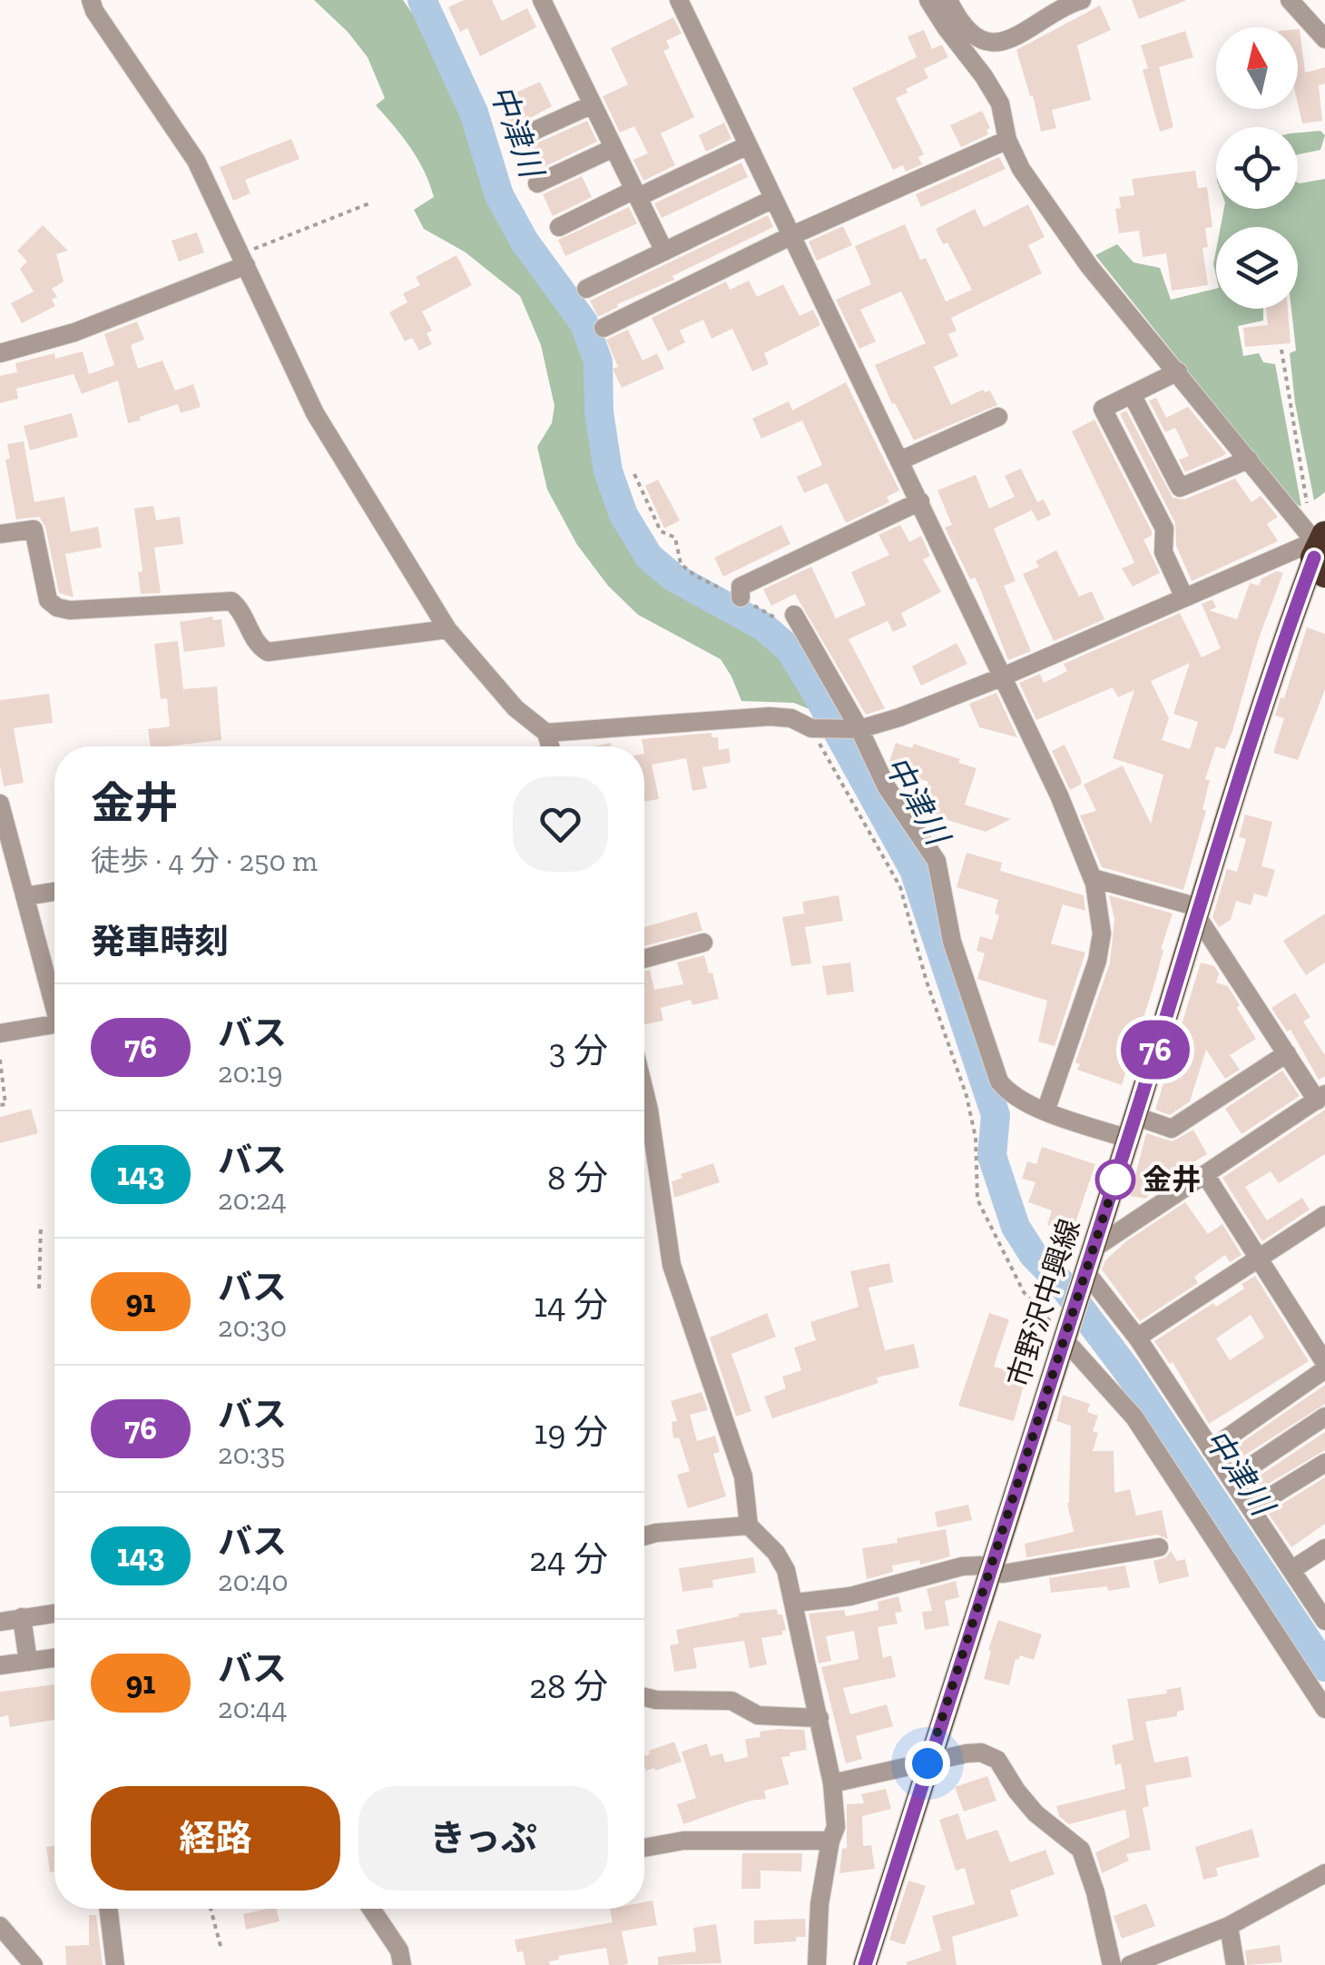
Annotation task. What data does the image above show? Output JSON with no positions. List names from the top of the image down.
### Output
{
  "streets": {
    "main road": ["市野沢中興線"]
  },
  "water": ["中津川"],
  "places": ["金井"],
  "lines": ["bus line 76"],
  "north": "top",
  "page": {
    "on_map": "76",
    "heading": [
      ["金井", "徒歩 · 4 分 · 250 m"],
      "発車時刻"
    ],
    "list": [
      {
        "mark": "76",
        "name": "バス",
        "note": "20:19",
        "value": "3 分"
      },
      {
        "mark": "143",
        "name": "バス",
        "note": "20:24",
        "value": "8 分"
      },
      {
        "mark": "91",
        "name": "バス",
        "note": "20:30",
        "value": "14 分"
      },
      {
        "mark": "76",
        "name": "バス",
        "note": "20:35",
        "value": "19 分"
      },
      {
        "mark": "143",
        "name": "バス",
        "note": "20:40",
        "value": "24 分"
      },
      {
        "mark": "91",
        "name": "バス",
        "note": "20:44",
        "value": "28 分"
      }
    ],
    "buttons": ["経路", "きっぷ"]
  }
}
